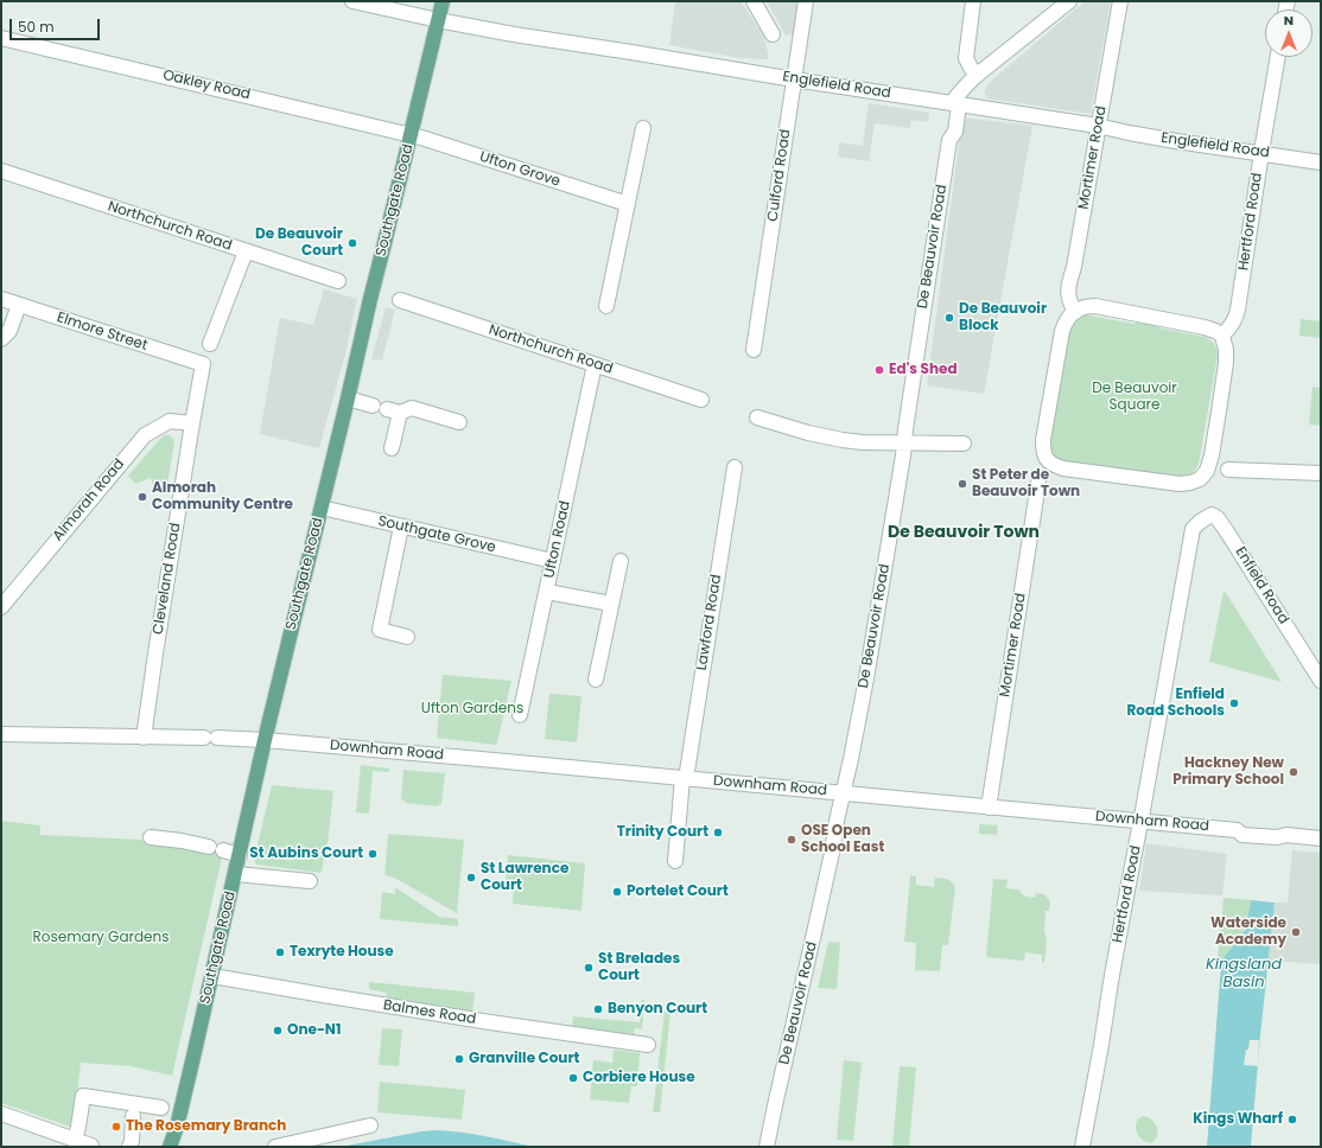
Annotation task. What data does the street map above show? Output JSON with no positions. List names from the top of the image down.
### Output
{
  "streets": {
    "main road": ["Southgate Road"],
    "street": [
      "Oakley Road",
      "Englefield Road",
      "Mortimer Road",
      "Ufton Grove",
      "Culford Road",
      "Hertford Road",
      "Northchurch Road",
      "De Beauvoir Road",
      "Elmore Street",
      "Almorah Road",
      "Southgate Grove",
      "Ufton Road",
      "Cleveland Road",
      "Enfield Road",
      "Lawford Road",
      "Downham Road",
      "Balmes Road"
    ]
  },
  "crossings": [
    ["Oakley Road", "Ufton Grove"],
    ["Oakley Road", "Southgate Road"],
    ["Englefield Road", "Mortimer Road"],
    ["Englefield Road", "Culford Road"],
    ["Englefield Road", "Southgate Road"],
    ["Englefield Road", "Hertford Road"],
    ["Englefield Road", "De Beauvoir Road"],
    ["Mortimer Road", "Downham Road"],
    ["Ufton Grove", "Southgate Road"],
    ["Southgate Road", "Southgate Grove"],
    ["Southgate Road", "Downham Road"],
    ["Southgate Road", "Balmes Road"],
    ["Hertford Road", "Enfield Road"],
    ["Hertford Road", "Downham Road"],
    ["Northchurch Road", "Ufton Road"],
    ["De Beauvoir Road", "Downham Road"],
    ["Elmore Street", "Cleveland Road"],
    ["Almorah Road", "Cleveland Road"],
    ["Southgate Grove", "Ufton Road"],
    ["Cleveland Road", "Downham Road"],
    ["Lawford Road", "Downham Road"]
  ],
  "districts": ["De Beauvoir Town"],
  "water": ["Kingsland Basin"],
  "parks": ["De Beauvoir Square", "Ufton Gardens", "Rosemary Gardens"],
  "places": [
    "De Beauvoir Court",
    "De Beauvoir Block",
    "Ed's Shed",
    "St Peter de Beauvoir Town",
    "Almorah Community Centre",
    "Enfield Road Schools",
    "Hackney New Primary School",
    "Trinity Court",
    "OSE Open School East",
    "St Aubins Court",
    "St Lawrence Court",
    "Portelet Court",
    "Waterside Academy",
    "Texryte House",
    "St Brelades Court",
    "Benyon Court",
    "One-N1",
    "Granville Court",
    "Corbiere House",
    "Kings Wharf",
    "The Rosemary Branch"
  ],
  "scale_bar": "50 m",
  "north": "top"
}
